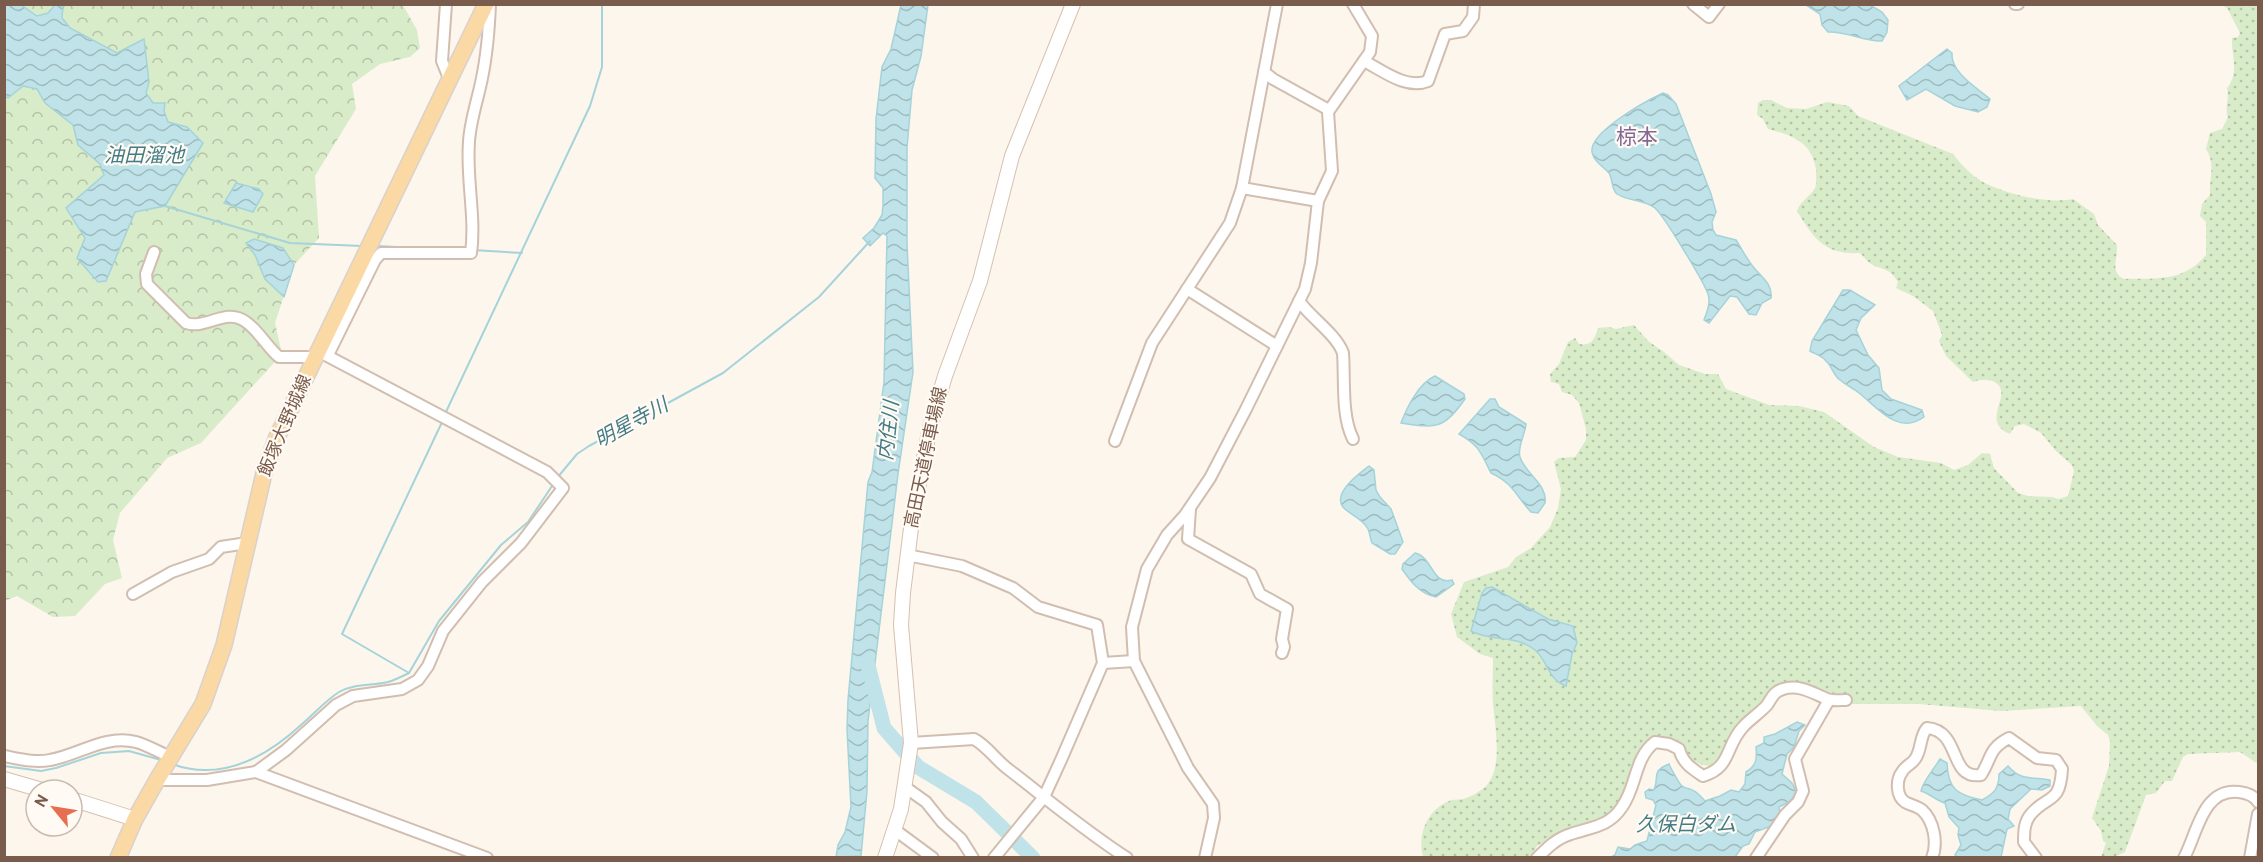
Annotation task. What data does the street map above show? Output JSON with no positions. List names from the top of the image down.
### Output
{
  "streets": {
    "main road": ["飯塚大野城線", "高田天道停車場線"]
  },
  "districts": ["椋本"],
  "water": [
    "油田溜池",
    "明星寺川",
    "内住川",
    "久保白ダム"
  ],
  "north": "top left"
}
